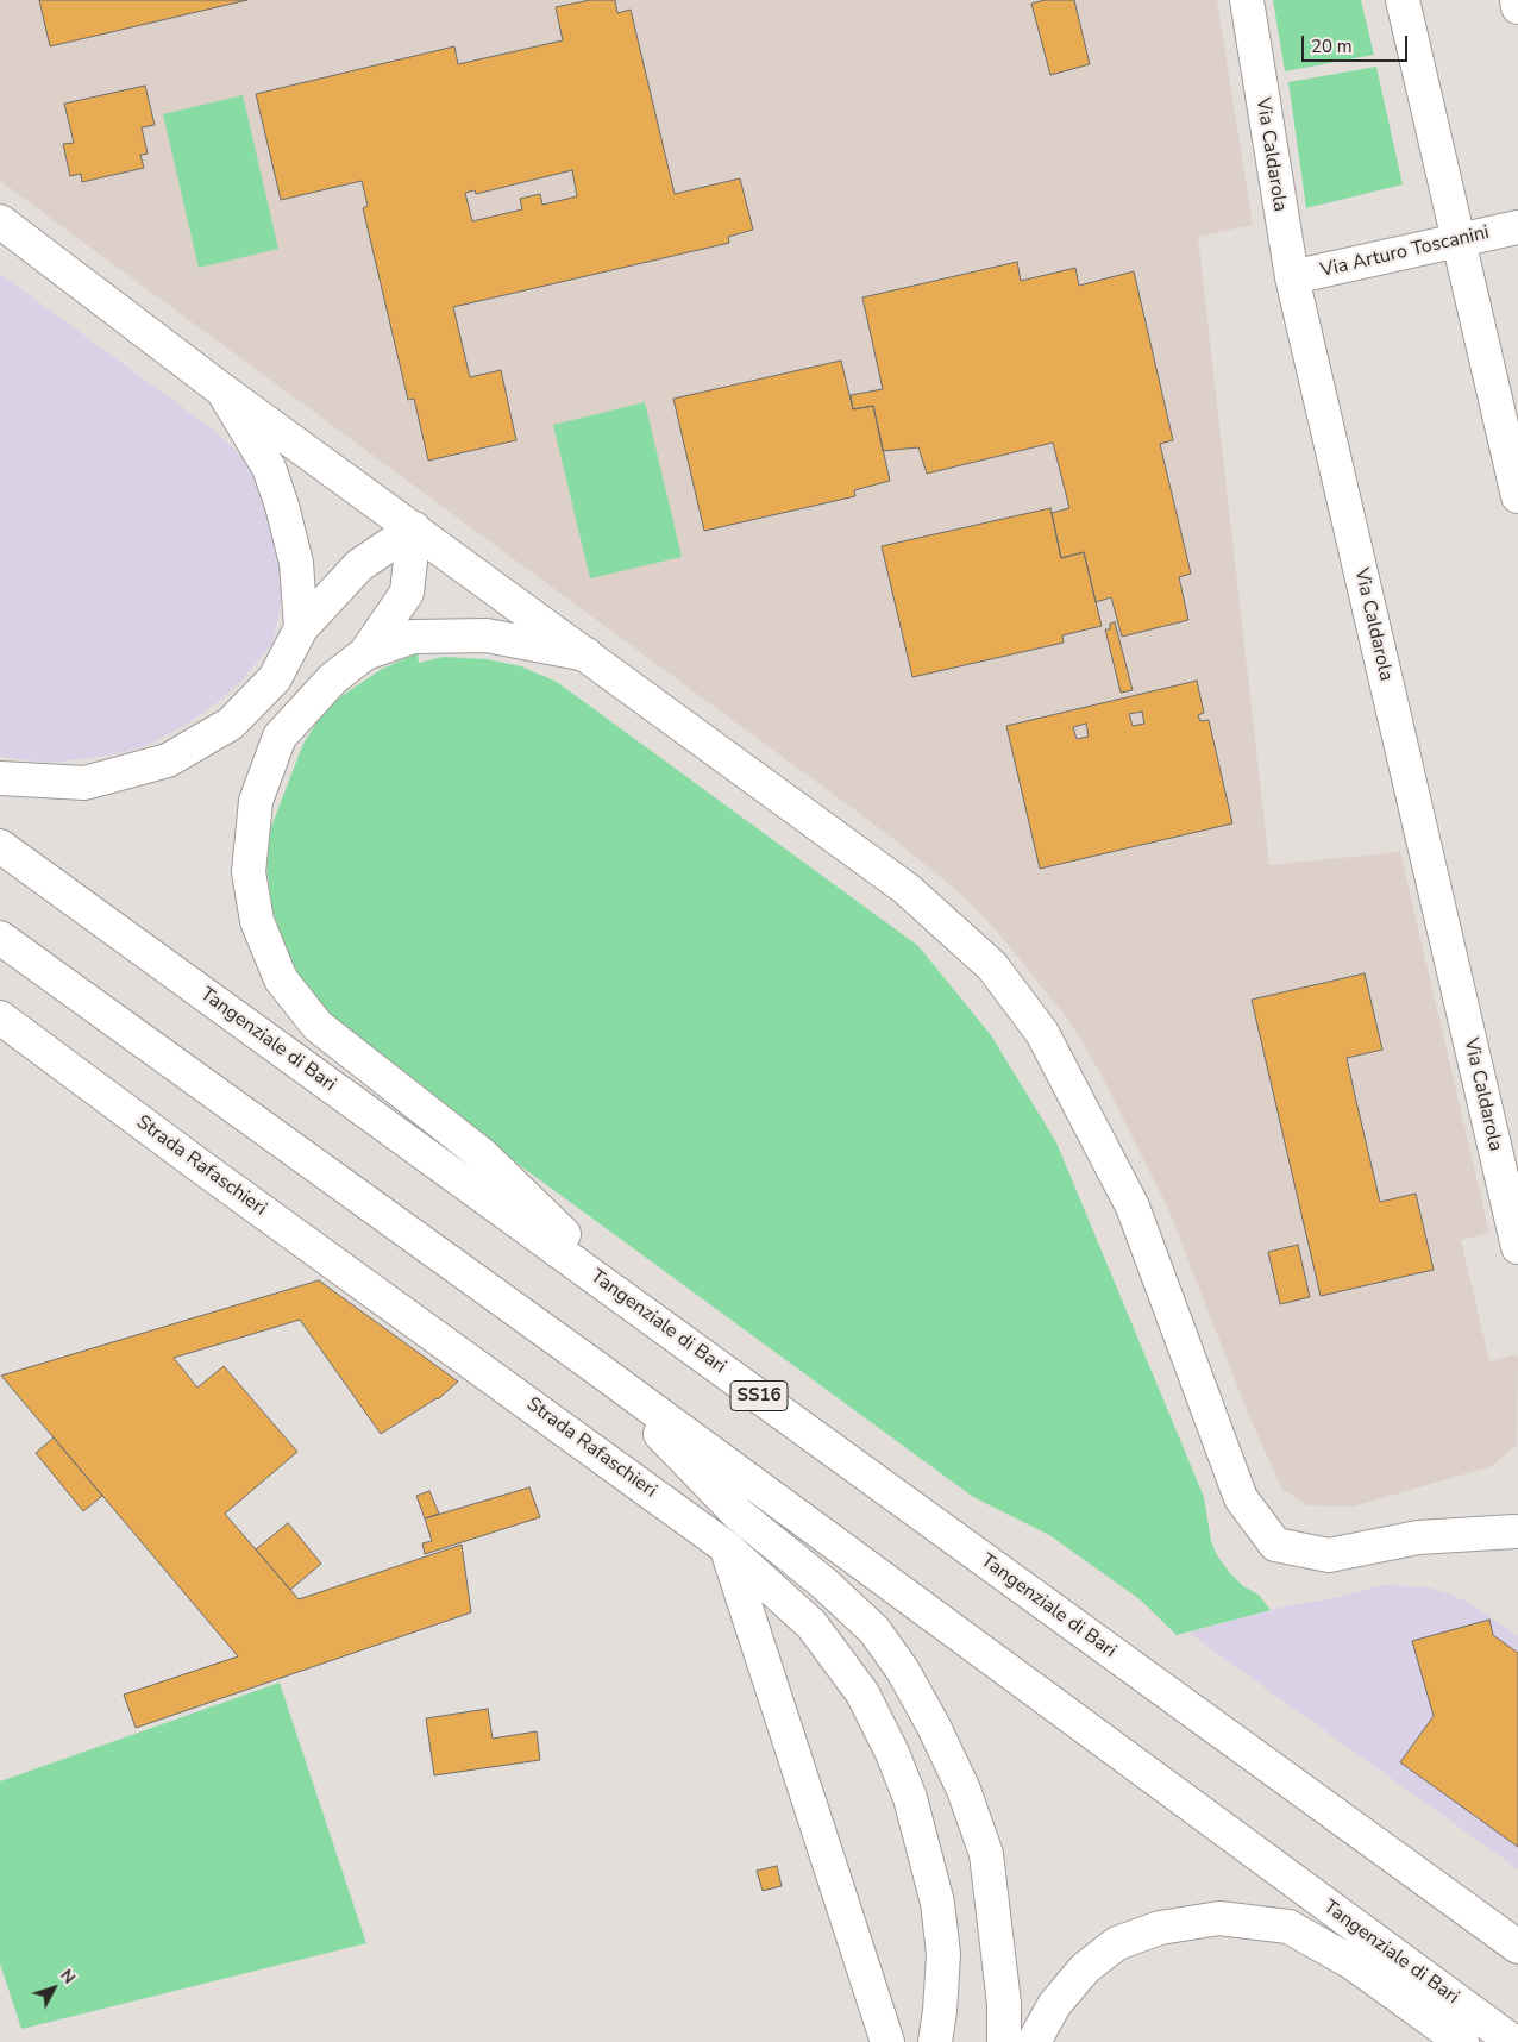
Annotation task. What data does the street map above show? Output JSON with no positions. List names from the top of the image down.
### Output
{
  "streets": {
    "main road": [
      "Via Caldarola",
      "Via Arturo Toscanini",
      "Tangenziale di Bari",
      "Strada Rafaschieri",
      "SS16"
    ]
  },
  "crossings": [
    ["Via Caldarola", "Via Arturo Toscanini"]
  ],
  "scale_bar": "20 m",
  "north": "top right"
}
